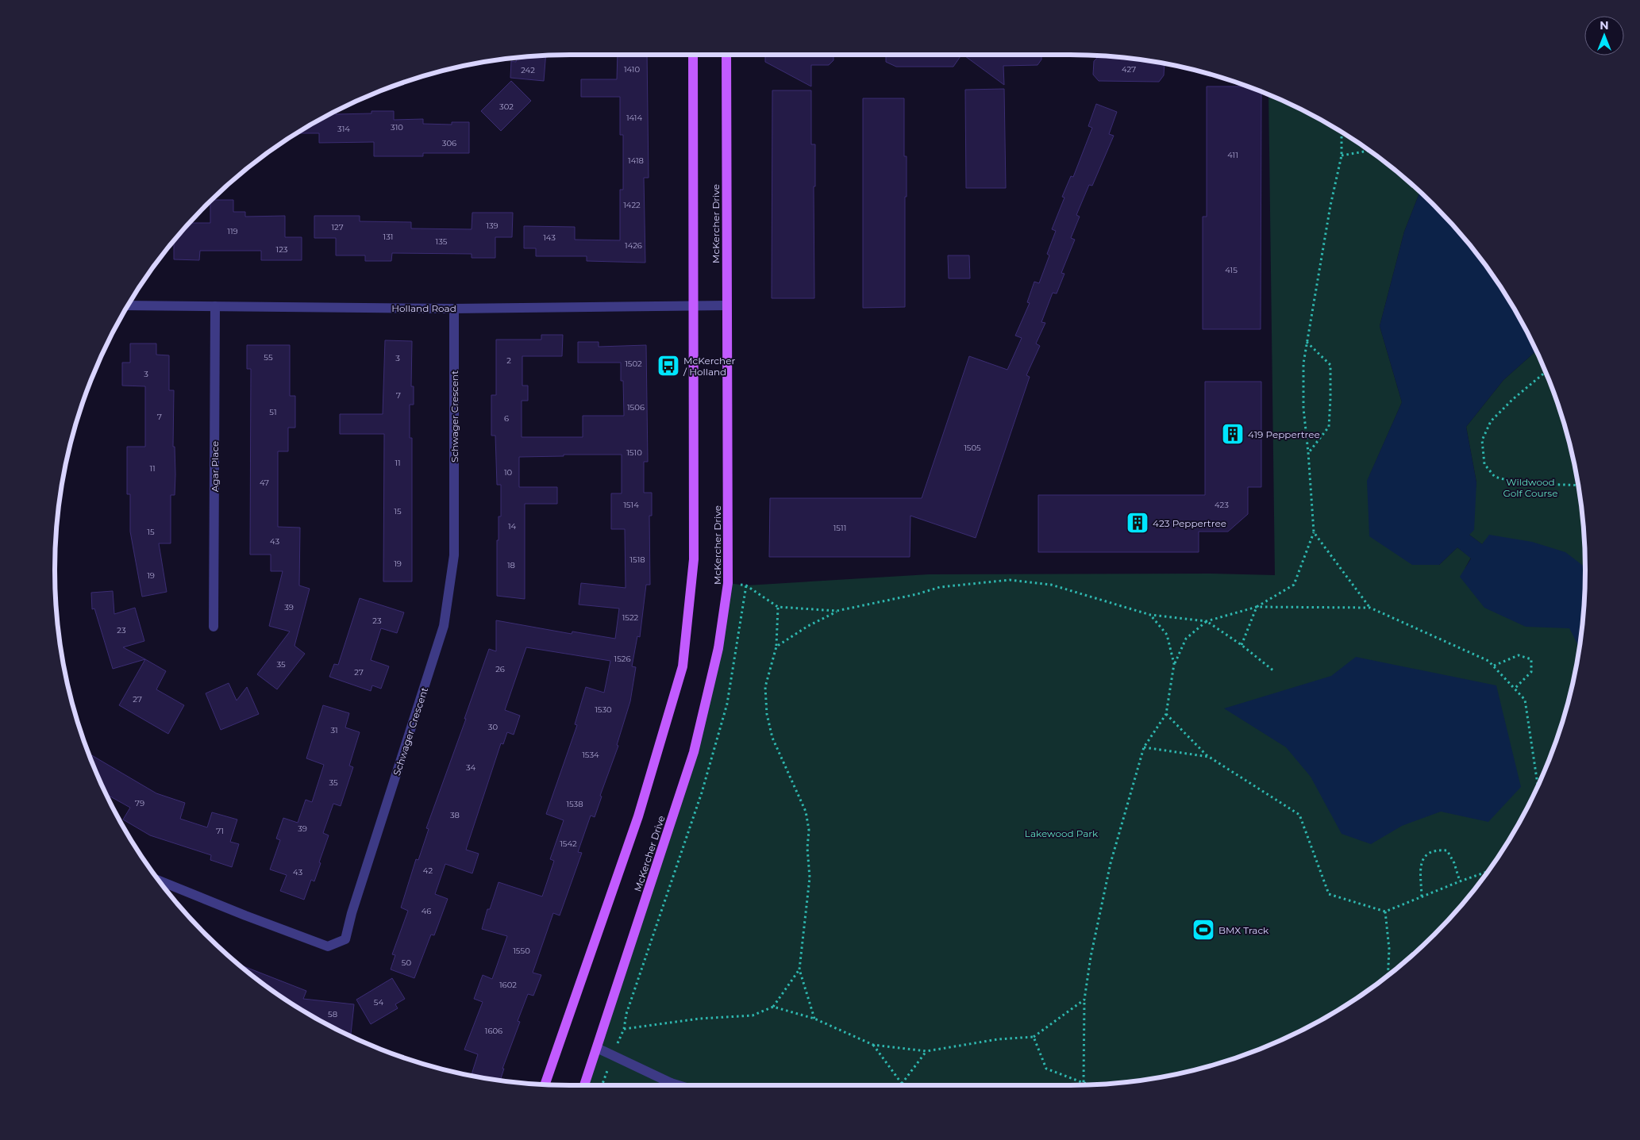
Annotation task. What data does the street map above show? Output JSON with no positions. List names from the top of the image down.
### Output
{
  "streets": {
    "main road": ["McKercher Drive"],
    "street": ["Holland Road", "Schwager Crescent", "Agar Place"]
  },
  "crossings": [
    ["McKercher Drive", "Holland Road"],
    ["Holland Road", "Schwager Crescent"],
    ["Holland Road", "Agar Place"]
  ],
  "parks": ["Wildwood Golf Course", "Lakewood Park"],
  "places": {
    "bus stop": ["McKercher / Holland"],
    "building": ["419 Peppertree", "423 Peppertree"],
    "sports": ["BMX Track"]
  },
  "house_numbers": [
    "1410",
    "427",
    "242",
    "302",
    "1414",
    "310",
    "314",
    "306",
    "411",
    "1418",
    "1422",
    "139",
    "127",
    "119",
    "131",
    "143",
    "135",
    "1426",
    "123",
    "415",
    "55",
    "3",
    "2",
    "1502",
    "3",
    "7",
    "1506",
    "51",
    "7",
    "6",
    "1505",
    "1510",
    "11",
    "11",
    "10",
    "47",
    "1514",
    "423",
    "15",
    "14",
    "1511",
    "15",
    "43",
    "1518",
    "19",
    "18",
    "19",
    "39",
    "1522",
    "23",
    "23",
    "1526",
    "35",
    "26",
    "27",
    "27",
    "1530",
    "30",
    "31",
    "1534",
    "34",
    "35",
    "79",
    "1538",
    "38",
    "39",
    "71",
    "1542",
    "42",
    "43",
    "46",
    "1550",
    "50",
    "1602",
    "54",
    "58",
    "1606"
  ],
  "north": "top"
}
